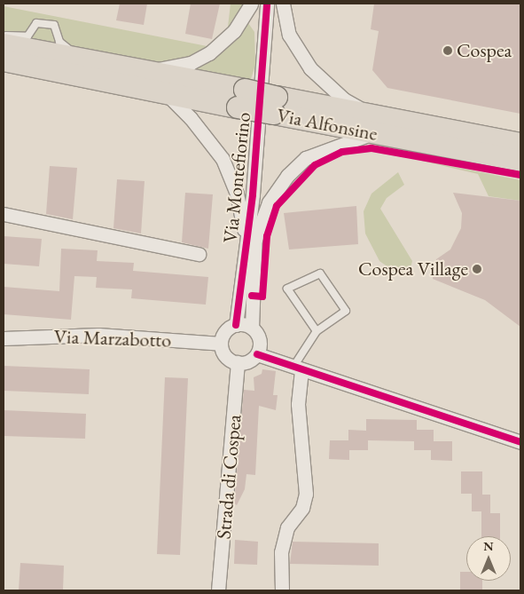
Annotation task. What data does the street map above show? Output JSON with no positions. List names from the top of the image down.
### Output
{
  "streets": {
    "main road": ["Via Alfonsine"],
    "street": ["Via Montefiorino", "Via Marzabotto", "Strada di Cospea"]
  },
  "crossings": [
    ["Via Montefiorino", "Via Marzabotto"],
    ["Via Montefiorino", "Strada di Cospea"],
    ["Via Marzabotto", "Strada di Cospea"]
  ],
  "places": ["Cospea", "Cospea Village"],
  "north": "top"
}
